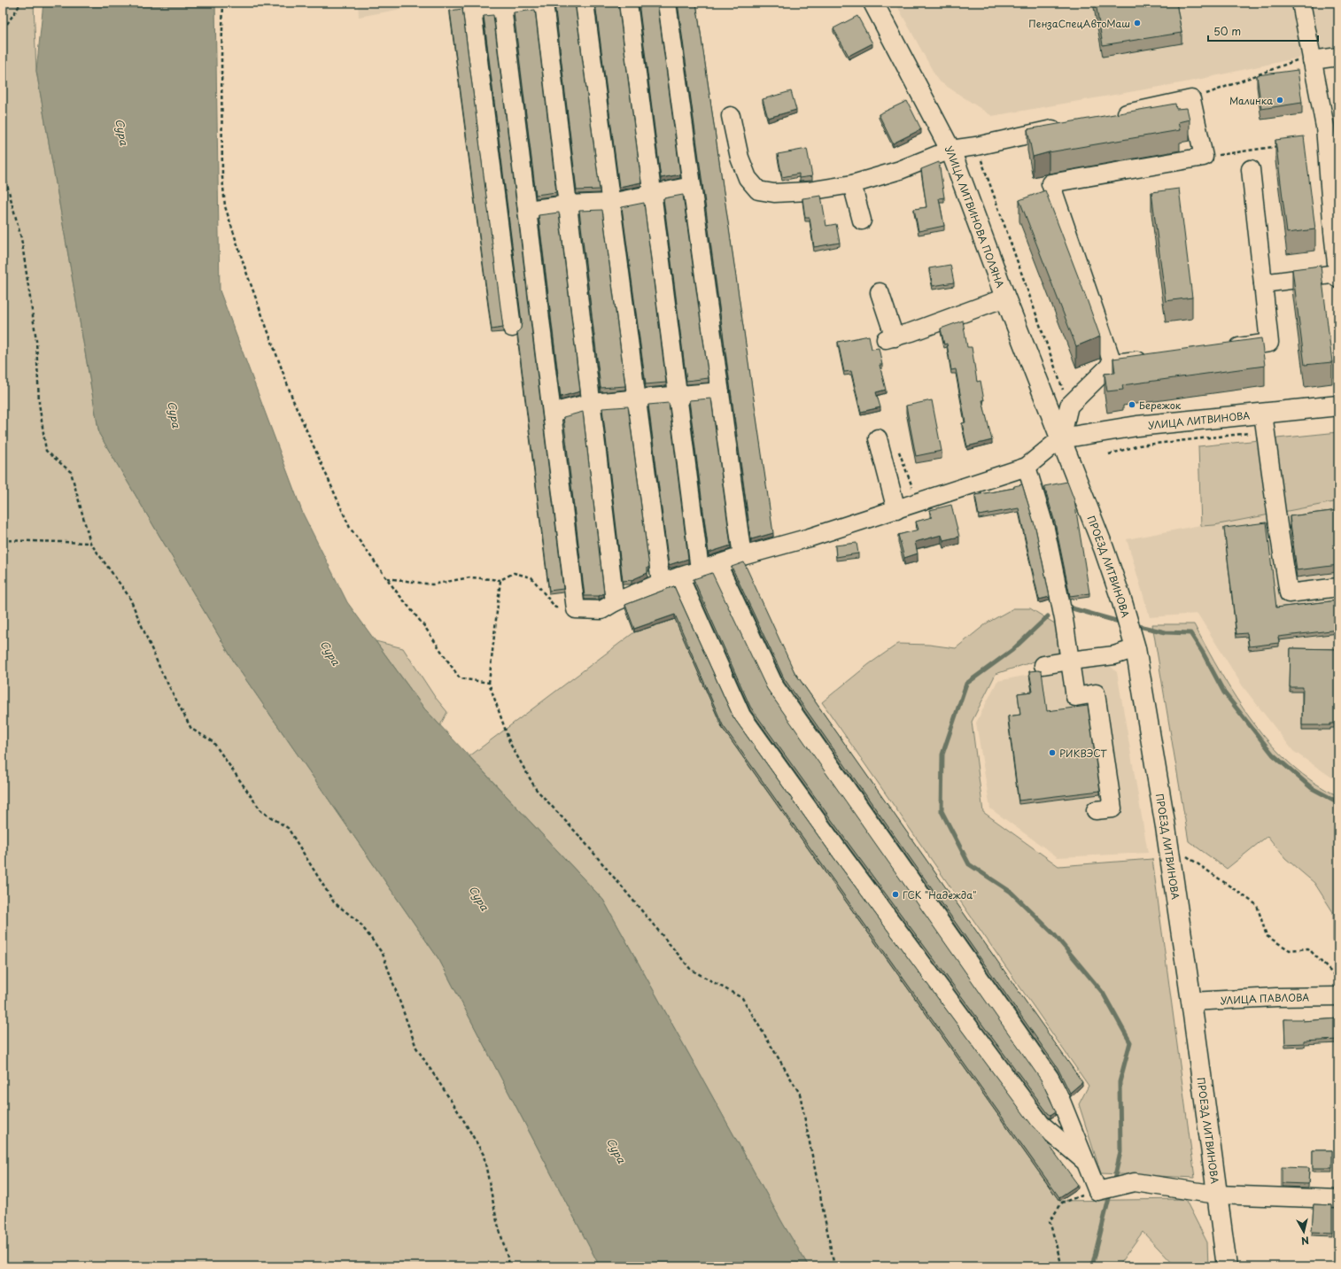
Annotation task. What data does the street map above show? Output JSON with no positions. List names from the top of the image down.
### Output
{
  "streets": {
    "main road": ["УЛИЦА ЛИТВИНОВА ПОЛЯНА", "УЛИЦА ЛИТВИНОВА", "ПРОЕЗД ЛИТВИНОВА"],
    "street": ["УЛИЦА ПАВЛОВА"]
  },
  "crossings": [
    ["УЛИЦА ЛИТВИНОВА ПОЛЯНА", "УЛИЦА ЛИТВИНОВА"],
    ["УЛИЦА ЛИТВИНОВА ПОЛЯНА", "ПРОЕЗД ЛИТВИНОВА"],
    ["УЛИЦА ЛИТВИНОВА", "ПРОЕЗД ЛИТВИНОВА"],
    ["ПРОЕЗД ЛИТВИНОВА", "УЛИЦА ПАВЛОВА"]
  ],
  "water": ["Сура"],
  "places": [
    "ПензаСпецАвтоМаш",
    "Малинка",
    "Бережок",
    "РИКВЭСТ",
    "ГСК \"Надежда\""
  ],
  "scale_bar": "50 m",
  "north": "bottom"
}
